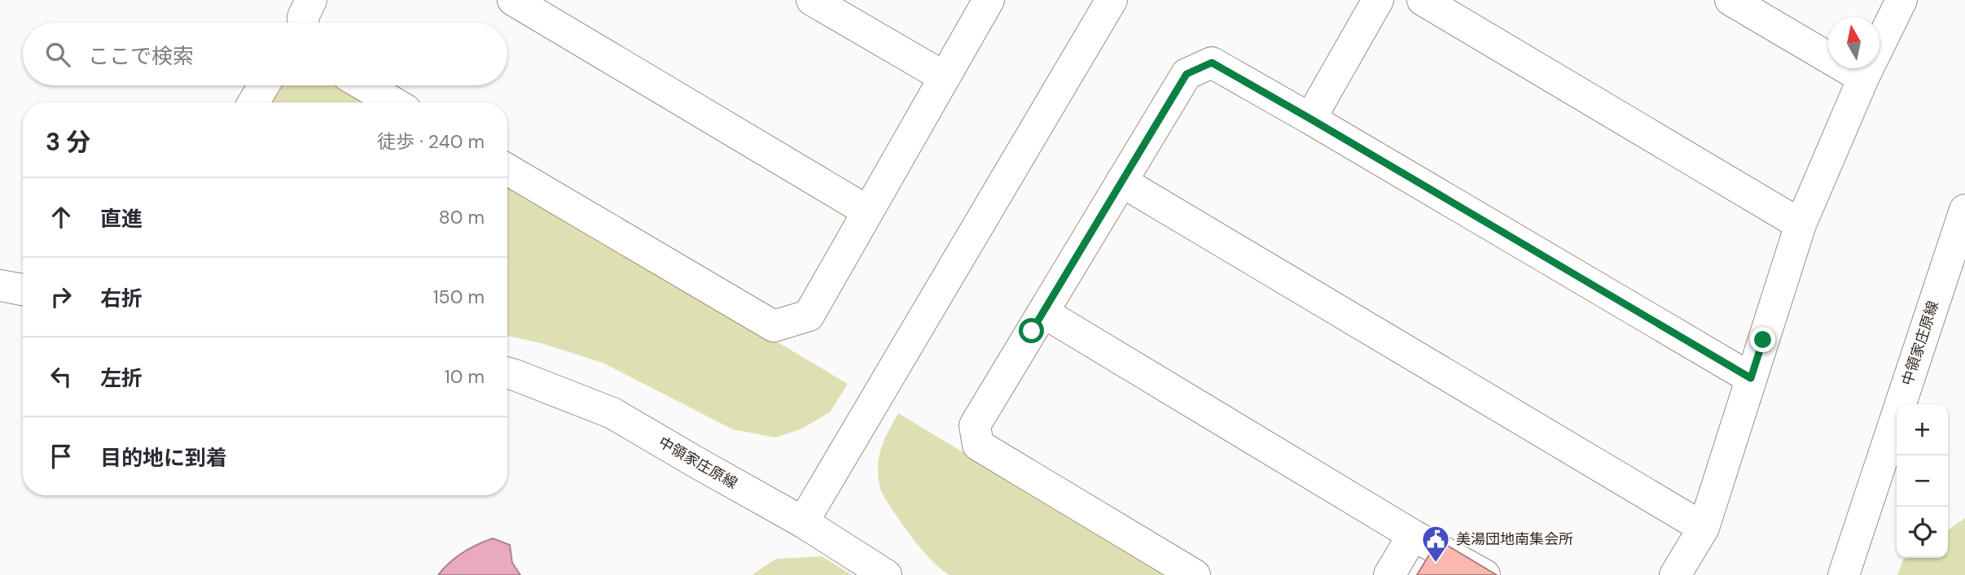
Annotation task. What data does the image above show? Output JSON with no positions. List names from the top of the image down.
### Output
{
  "streets": {
    "street": ["中領家庄原線"]
  },
  "places": {
    "public building": ["美湯団地南集会所"]
  },
  "north": "top",
  "page": {
    "search": "ここで検索",
    "heading": ["3 分", "徒歩 · 240 m"],
    "list": [
      ["直進", "80 m"],
      ["右折", "150 m"],
      ["左折", "10 m"],
      "目的地に到着"
    ],
    "map_buttons": ["+", "−"]
  }
}
